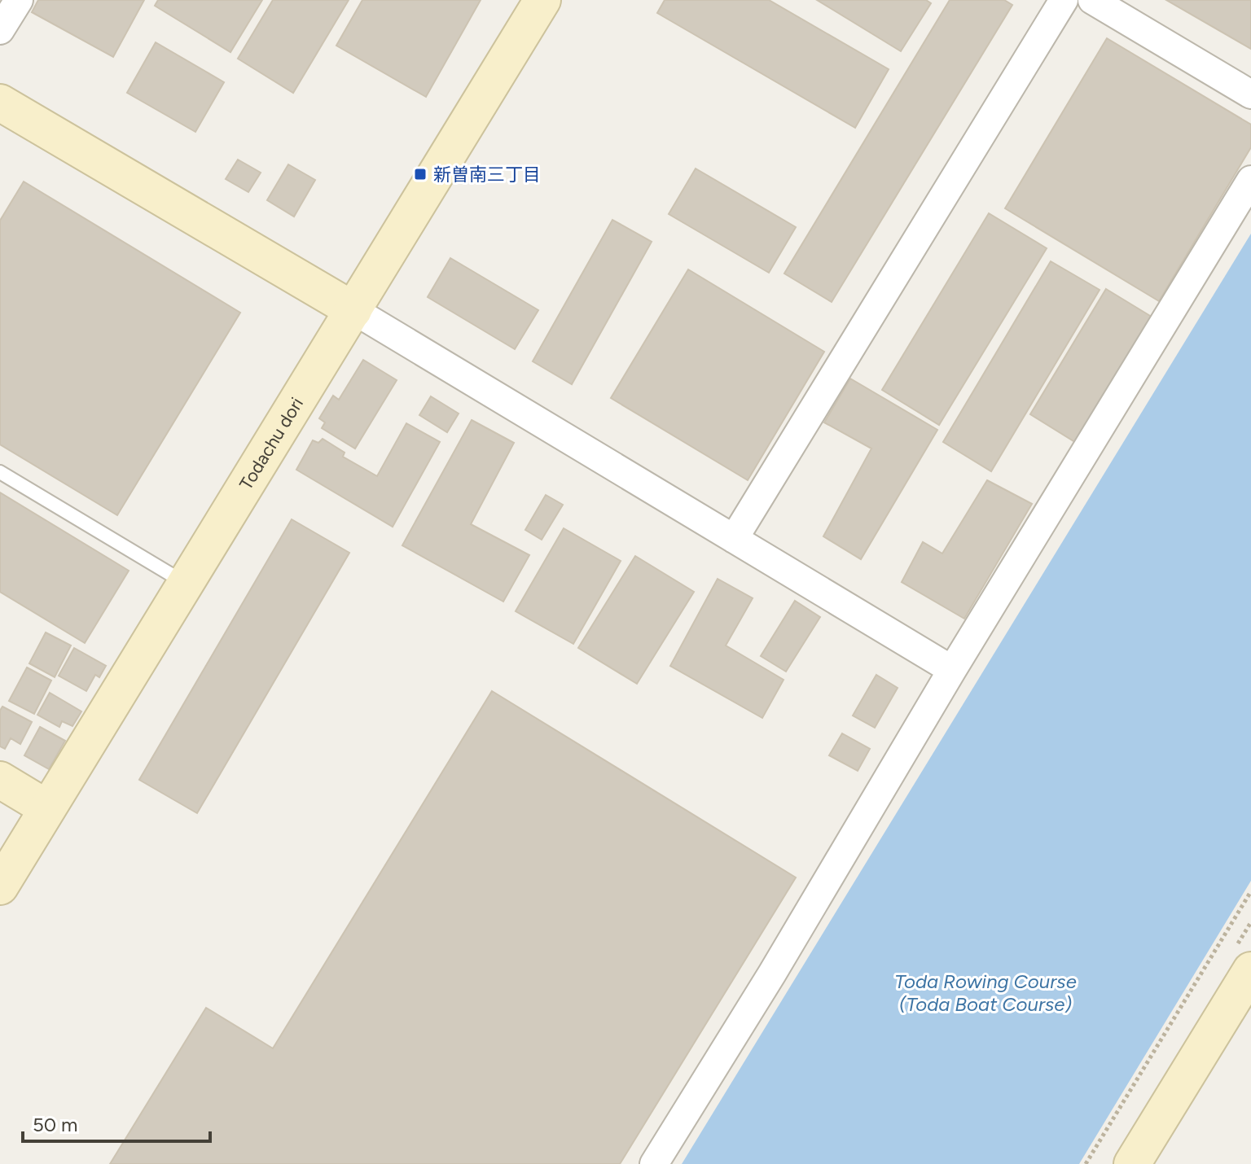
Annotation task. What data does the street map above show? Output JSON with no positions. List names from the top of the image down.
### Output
{
  "streets": {
    "street": ["Todachu dori"]
  },
  "water": ["Toda Rowing Course (Toda Boat Course)"],
  "places": {
    "transit": ["新曽南三丁目"]
  },
  "scale_bar": "50 m"
}
